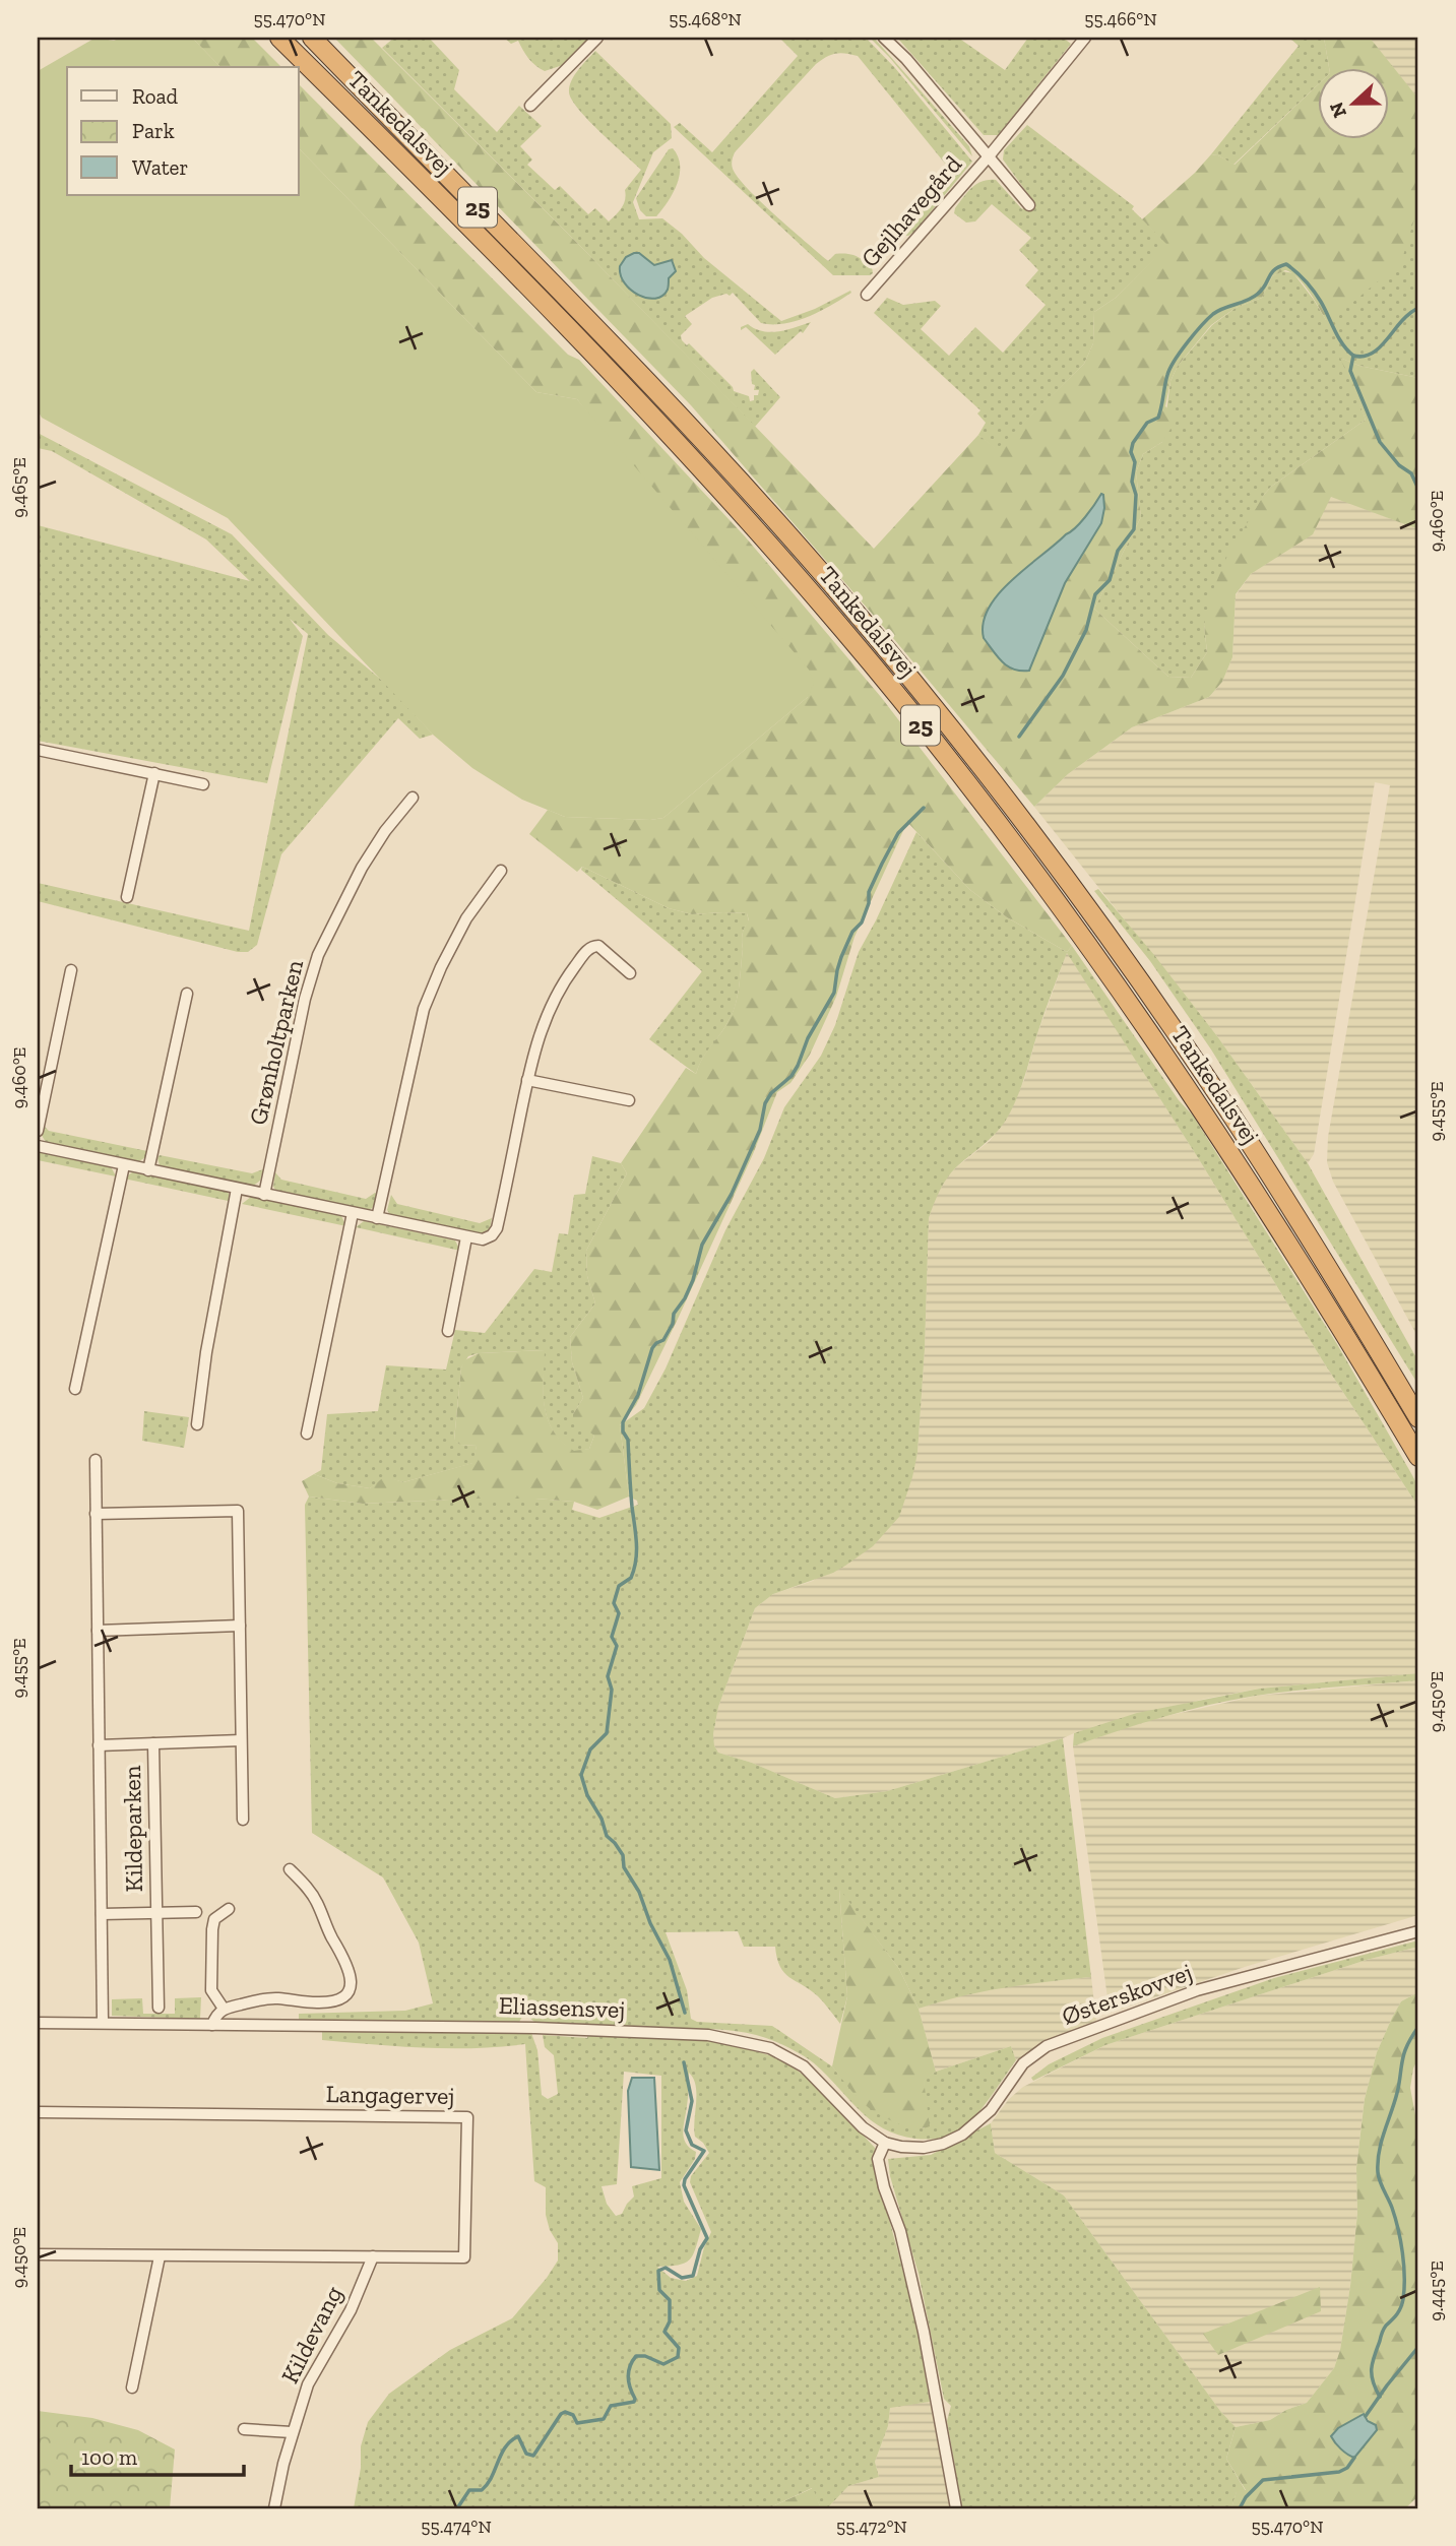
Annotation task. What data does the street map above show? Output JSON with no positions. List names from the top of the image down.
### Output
{
  "streets": {
    "highway": ["Tankedalsvej", "25"],
    "street": [
      "Gejlhavegård",
      "Grønholtparken",
      "Kildeparken",
      "Østerskovvej",
      "Eliassensvej",
      "Langagervej",
      "Kildevang"
    ]
  },
  "crossings": [
    ["Kildeparken", "Eliassensvej"],
    ["Østerskovvej", "Eliassensvej"],
    ["Langagervej", "Kildevang"]
  ],
  "legend": ["Road", "Park", "Water"],
  "scale_bar": "100 m",
  "north": "left",
  "coordinates": [
    "55.470°N",
    "55.468°N",
    "55.466°N",
    "9.465°E",
    "9.460°E",
    "9.455°E",
    "9.450°E",
    "9.445°E",
    "55.474°N",
    "55.472°N"
  ]
}
